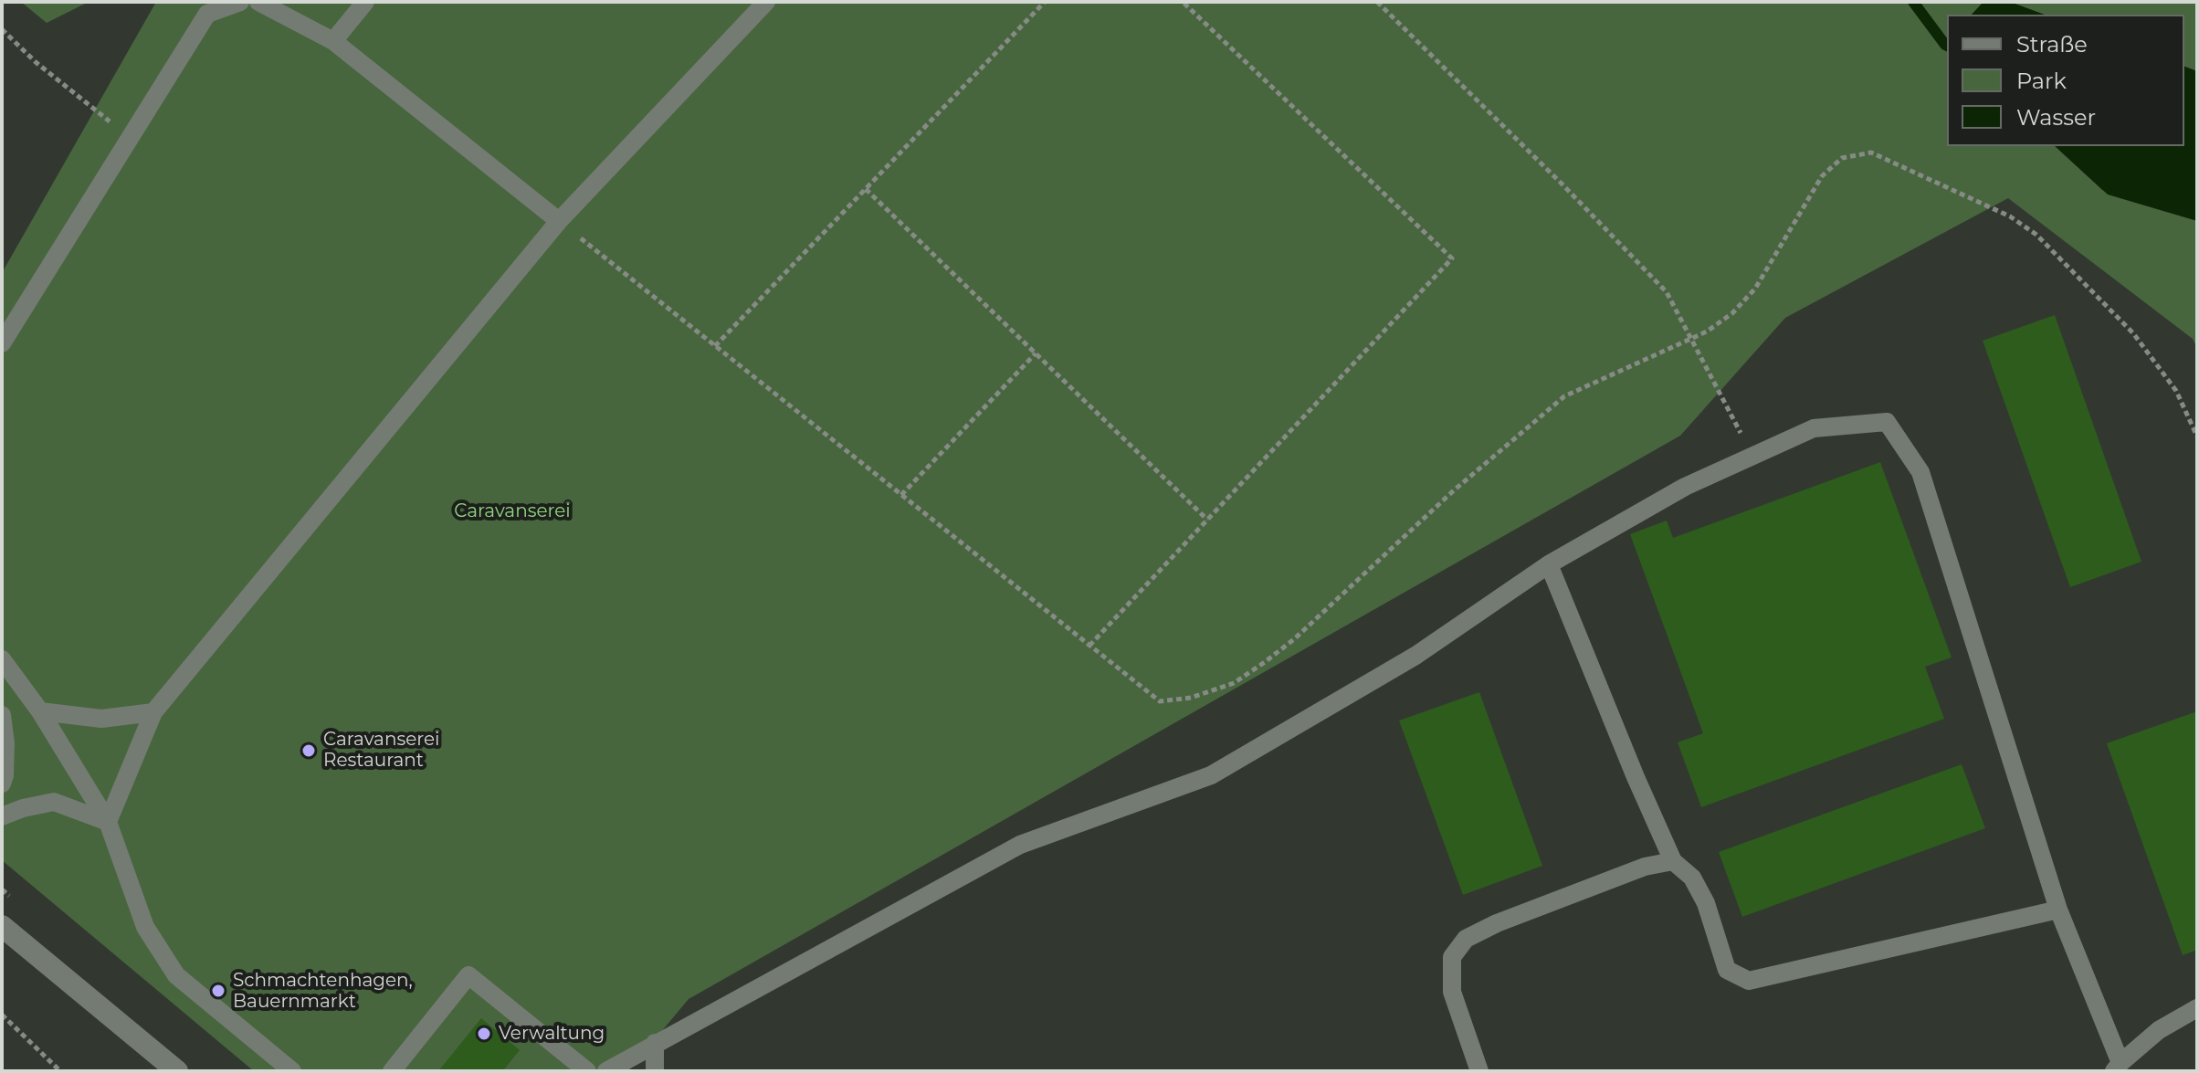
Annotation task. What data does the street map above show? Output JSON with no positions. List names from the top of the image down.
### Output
{
  "parks": ["Caravanserei"],
  "places": ["Caravanserei Restaurant", "Schmachtenhagen, Bauernmarkt", "Verwaltung"],
  "legend": ["Straße", "Park", "Wasser"]
}
